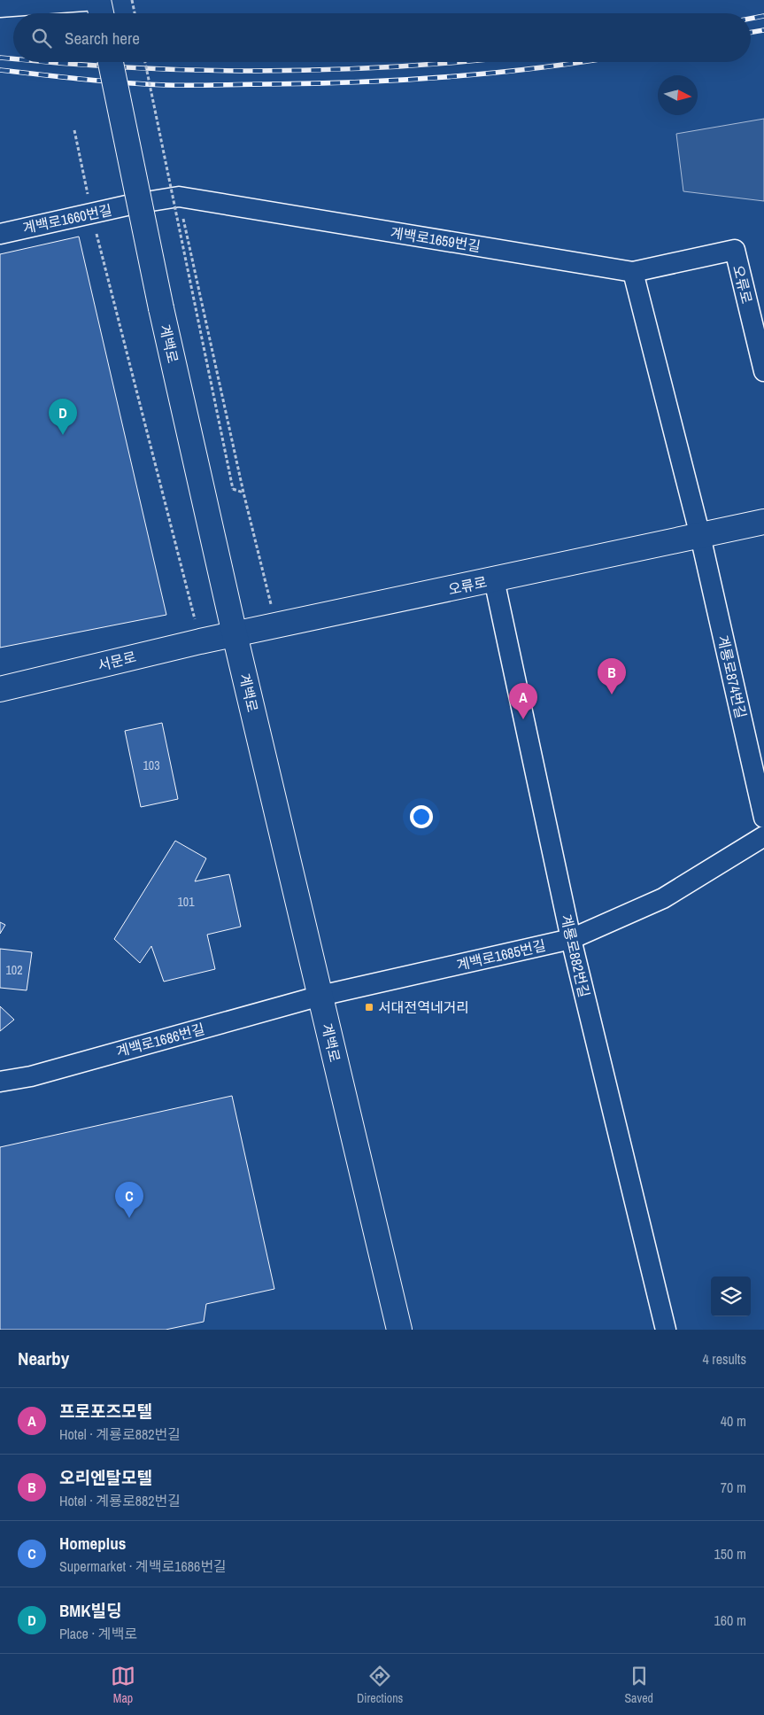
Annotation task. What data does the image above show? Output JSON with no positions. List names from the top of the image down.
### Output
{
  "streets": {
    "main road": ["오류로", "계백로", "서문로"],
    "street": [
      "계백로1660번길",
      "계백로1659번길",
      "계룡로874번길",
      "계백로1685번길",
      "계룡로882번길",
      "계백로1686번길"
    ]
  },
  "crossings": [
    ["계백로1660번길", "계백로1659번길"],
    ["계백로1659번길", "오류로"],
    ["오류로", "계백로"],
    ["오류로", "서문로"],
    ["오류로", "계룡로874번길"],
    ["오류로", "계룡로882번길"],
    ["계백로", "서문로"],
    ["계백로", "계백로1685번길"],
    ["계백로", "계백로1686번길"],
    ["계백로1685번길", "계룡로882번길"],
    ["계백로1685번길", "계백로1686번길"]
  ],
  "places": {
    "transit": ["서대전역네거리"]
  },
  "house_numbers": ["103", "101", "102"],
  "north": "right",
  "page": {
    "search": "Search here",
    "pins": [
      "D",
      "B",
      "A",
      "C"
    ],
    "heading": ["Nearby", "4 results"],
    "list": [
      {
        "mark": "A",
        "name": "프로포즈모텔",
        "note": "Hotel · 계룡로882번길",
        "value": "40 m"
      },
      {
        "mark": "B",
        "name": "오리엔탈모텔",
        "note": "Hotel · 계룡로882번길",
        "value": "70 m"
      },
      {
        "mark": "C",
        "name": "Homeplus",
        "note": "Supermarket · 계백로1686번길",
        "value": "150 m"
      },
      {
        "mark": "D",
        "name": "BMK빌딩",
        "note": "Place · 계백로",
        "value": "160 m"
      }
    ],
    "nav": ["Map", "Directions", "Saved"]
  }
}
